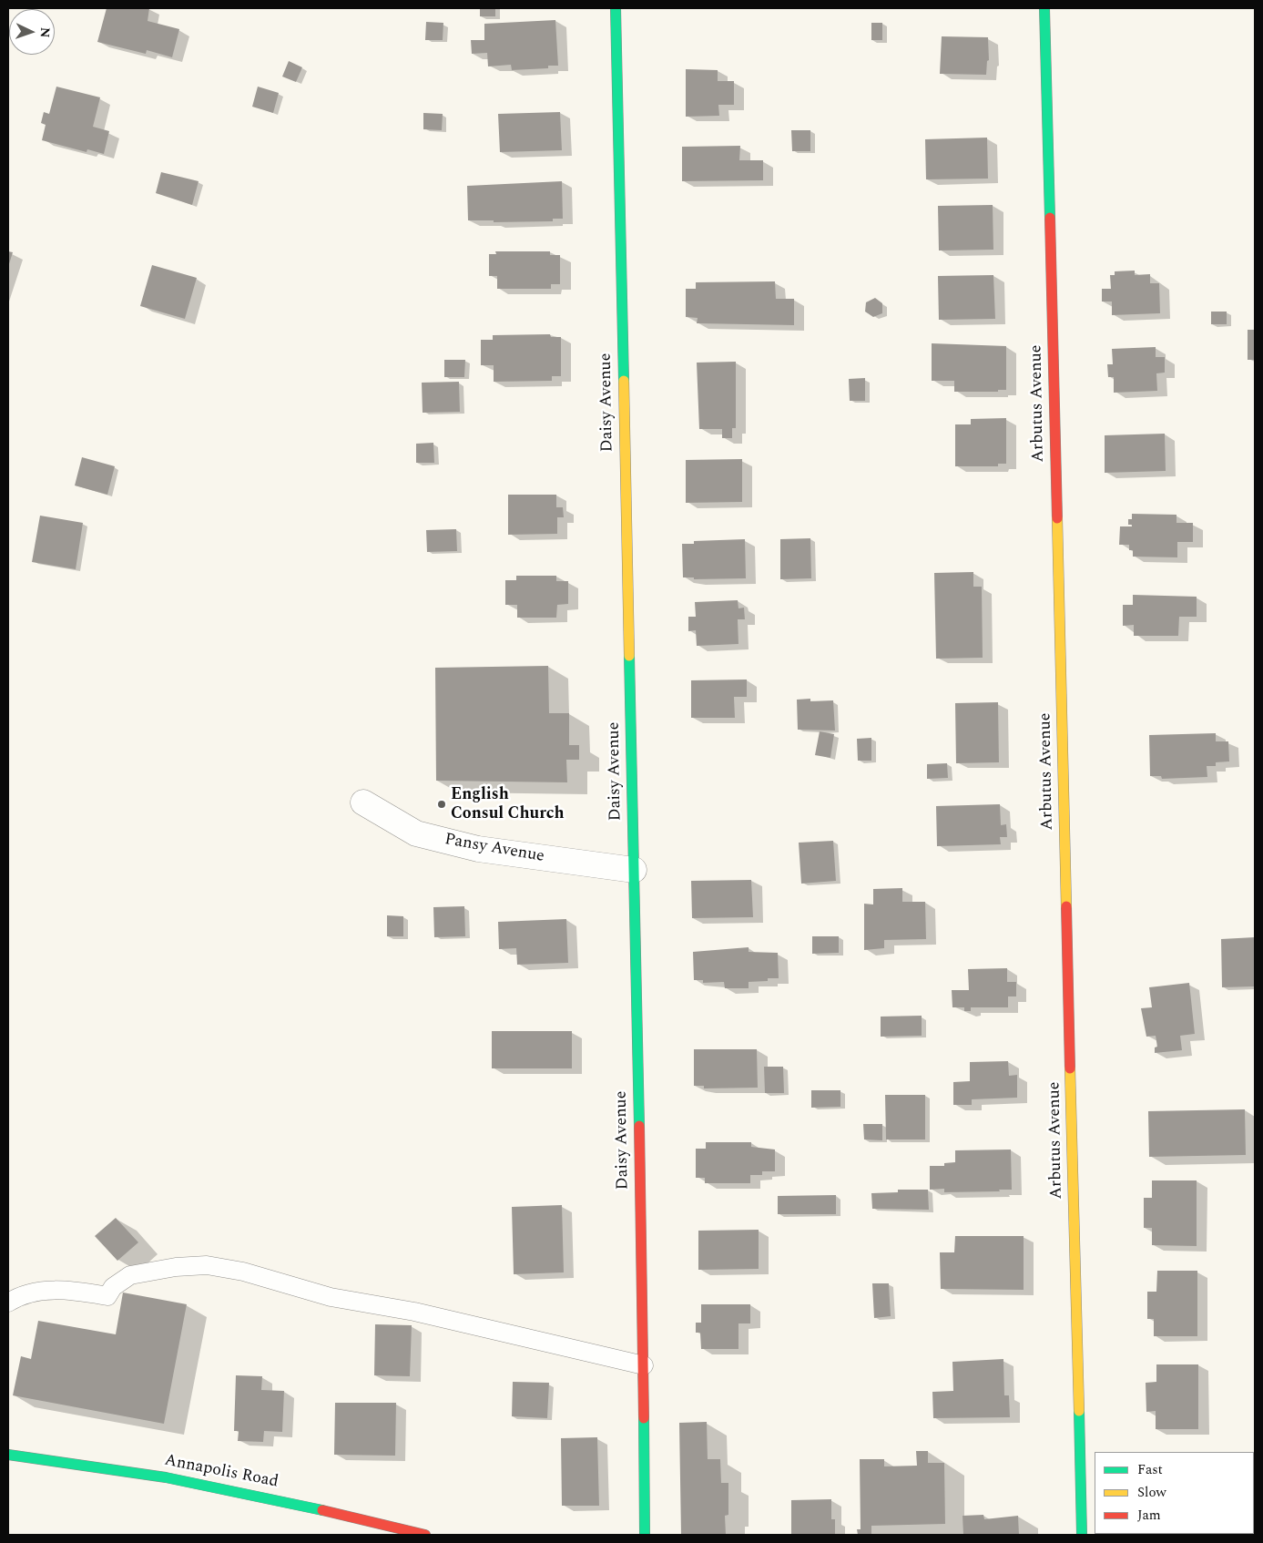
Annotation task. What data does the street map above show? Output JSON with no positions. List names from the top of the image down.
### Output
{
  "streets": {
    "street": [
      "Daisy Avenue",
      "Arbutus Avenue",
      "Pansy Avenue",
      "Annapolis Road"
    ]
  },
  "crossings": [
    ["Daisy Avenue", "Pansy Avenue"]
  ],
  "places": ["English Consul Church"],
  "legend": ["Fast", "Slow", "Jam"],
  "north": "right"
}
